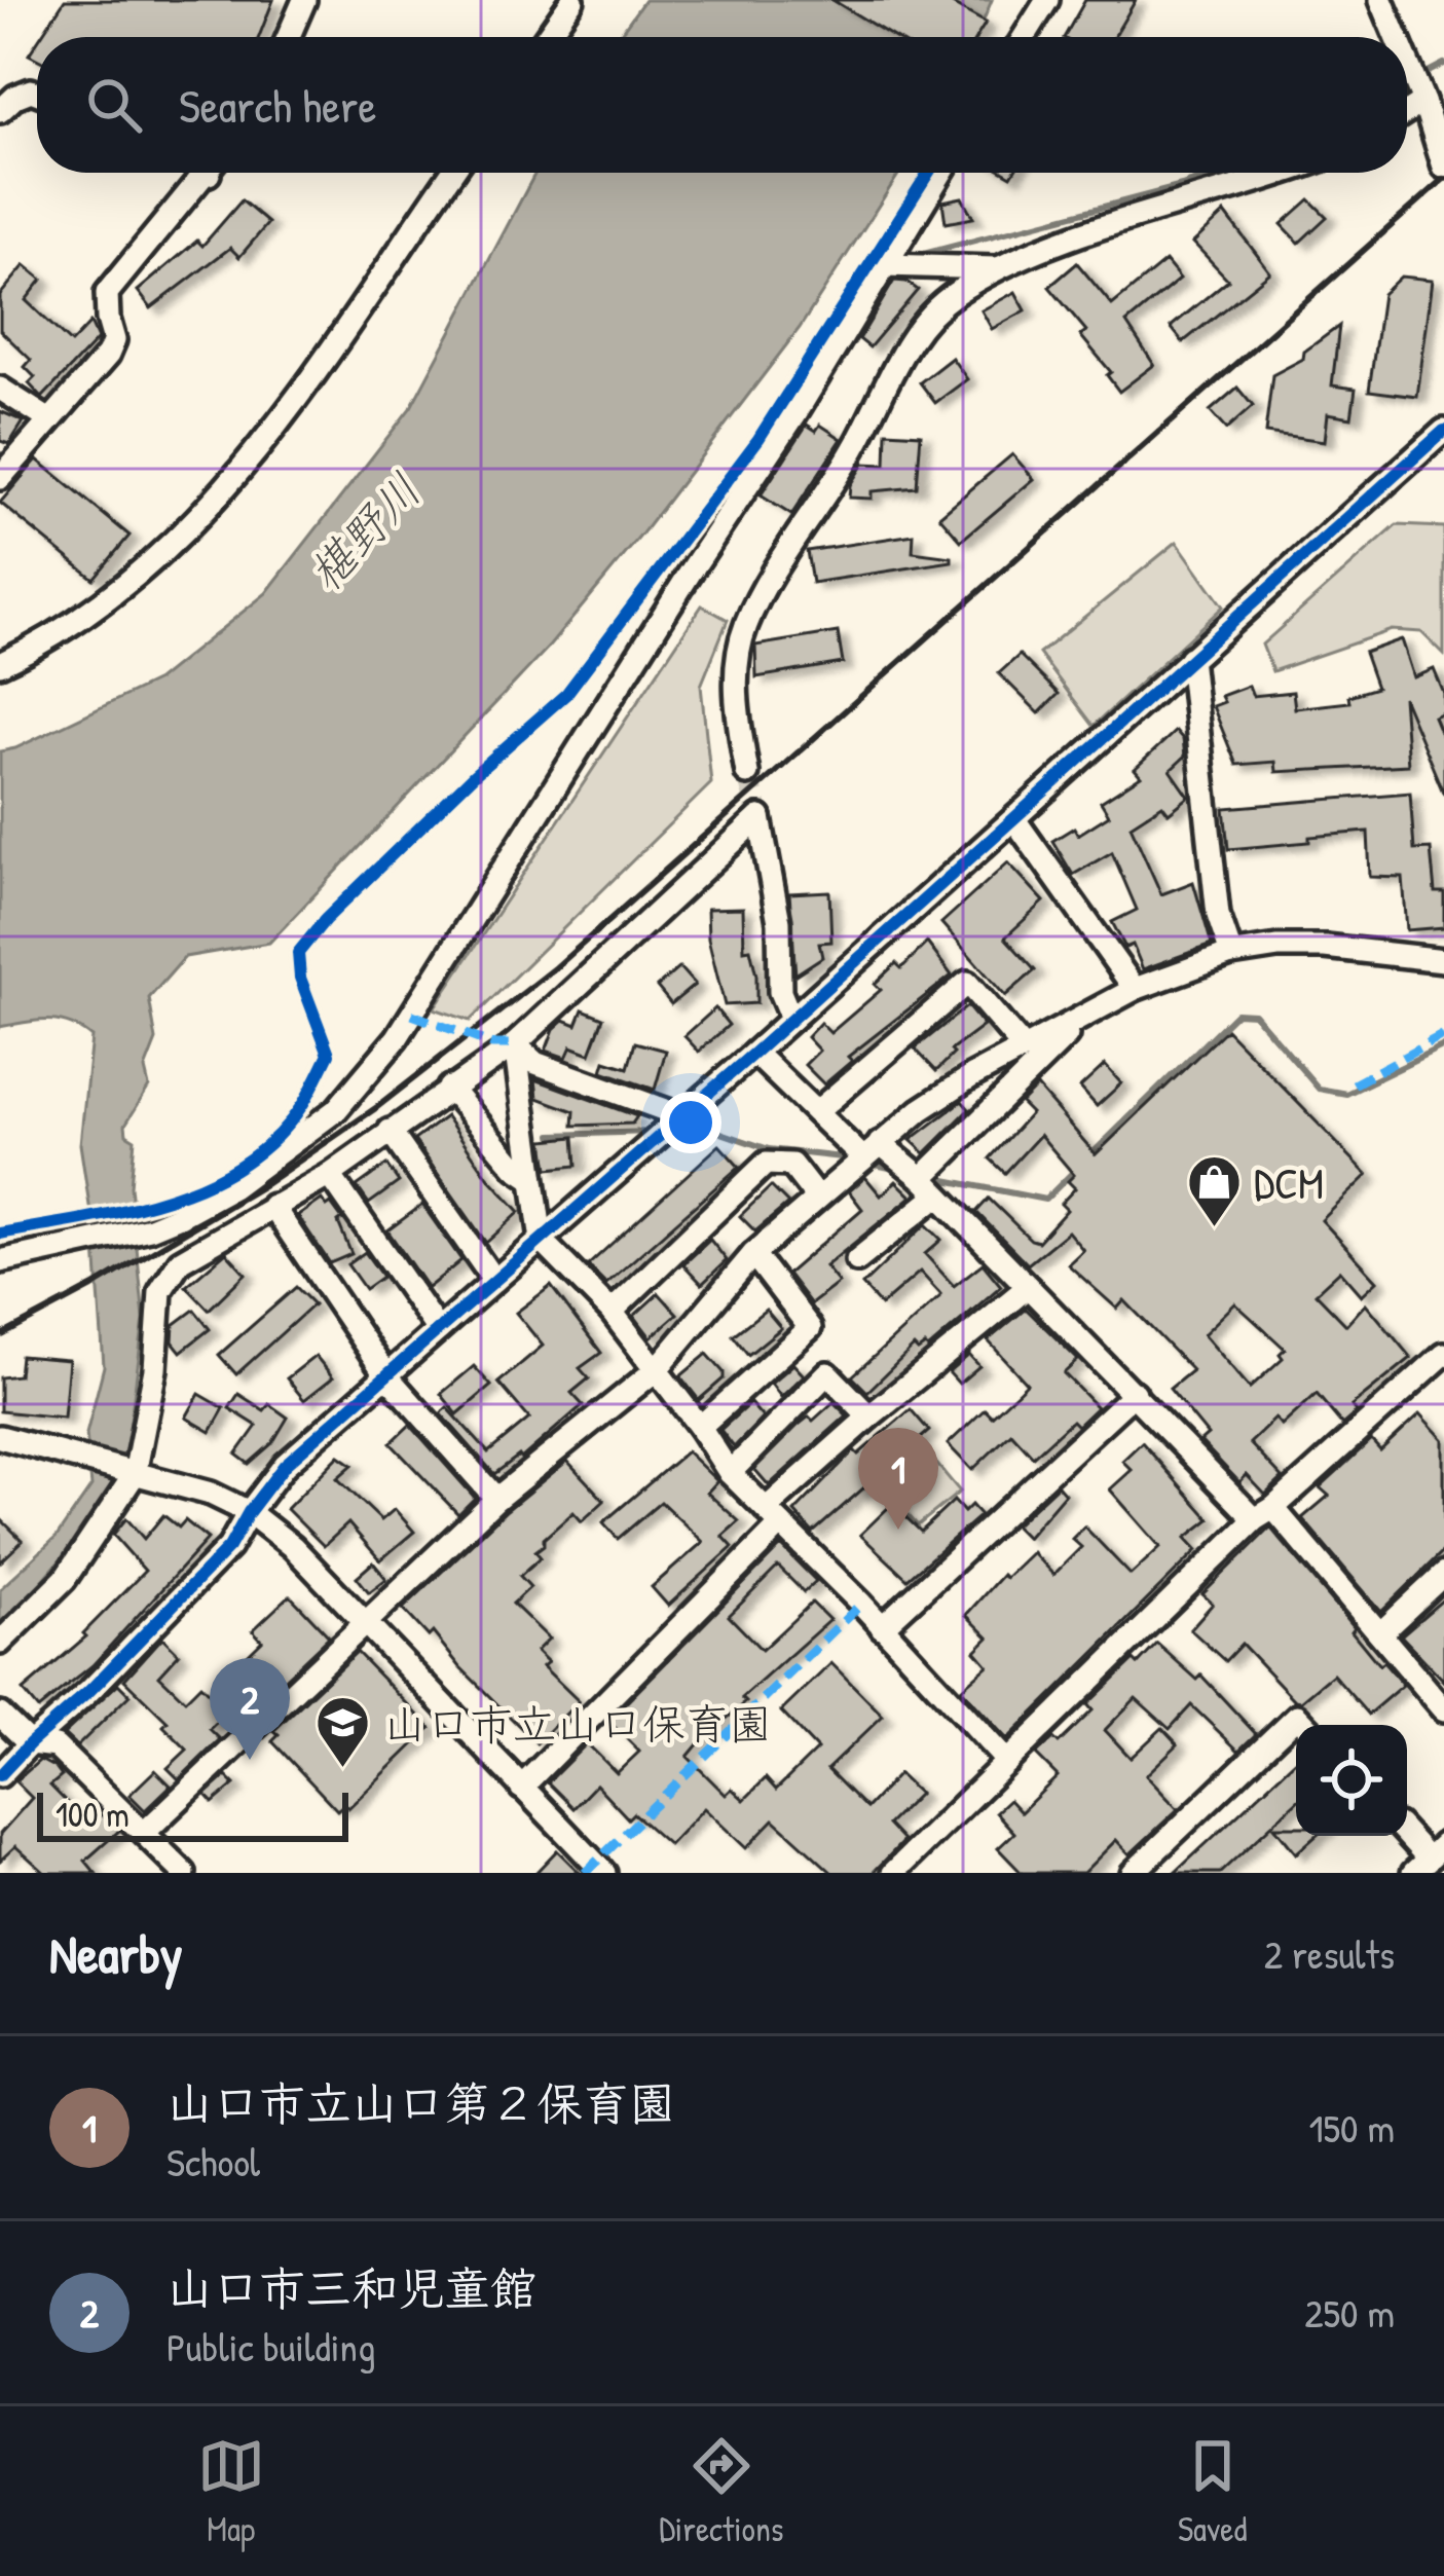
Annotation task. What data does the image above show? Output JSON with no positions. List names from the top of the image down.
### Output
{
  "water": ["椹野川"],
  "places": {
    "shop": ["DCM"],
    "school or university": ["山口市立山口保育園"]
  },
  "scale_bar": "100 m",
  "page": {
    "search": "Search here",
    "pins": ["1", "2"],
    "scale": "100 m",
    "heading": ["Nearby", "2 results"],
    "list": [
      {
        "mark": "1",
        "name": "山口市立山口第２保育園",
        "note": "School",
        "value": "150 m"
      },
      {
        "mark": "2",
        "name": "山口市三和児童館",
        "note": "Public building",
        "value": "250 m"
      }
    ],
    "nav": ["Map", "Directions", "Saved"]
  }
}
